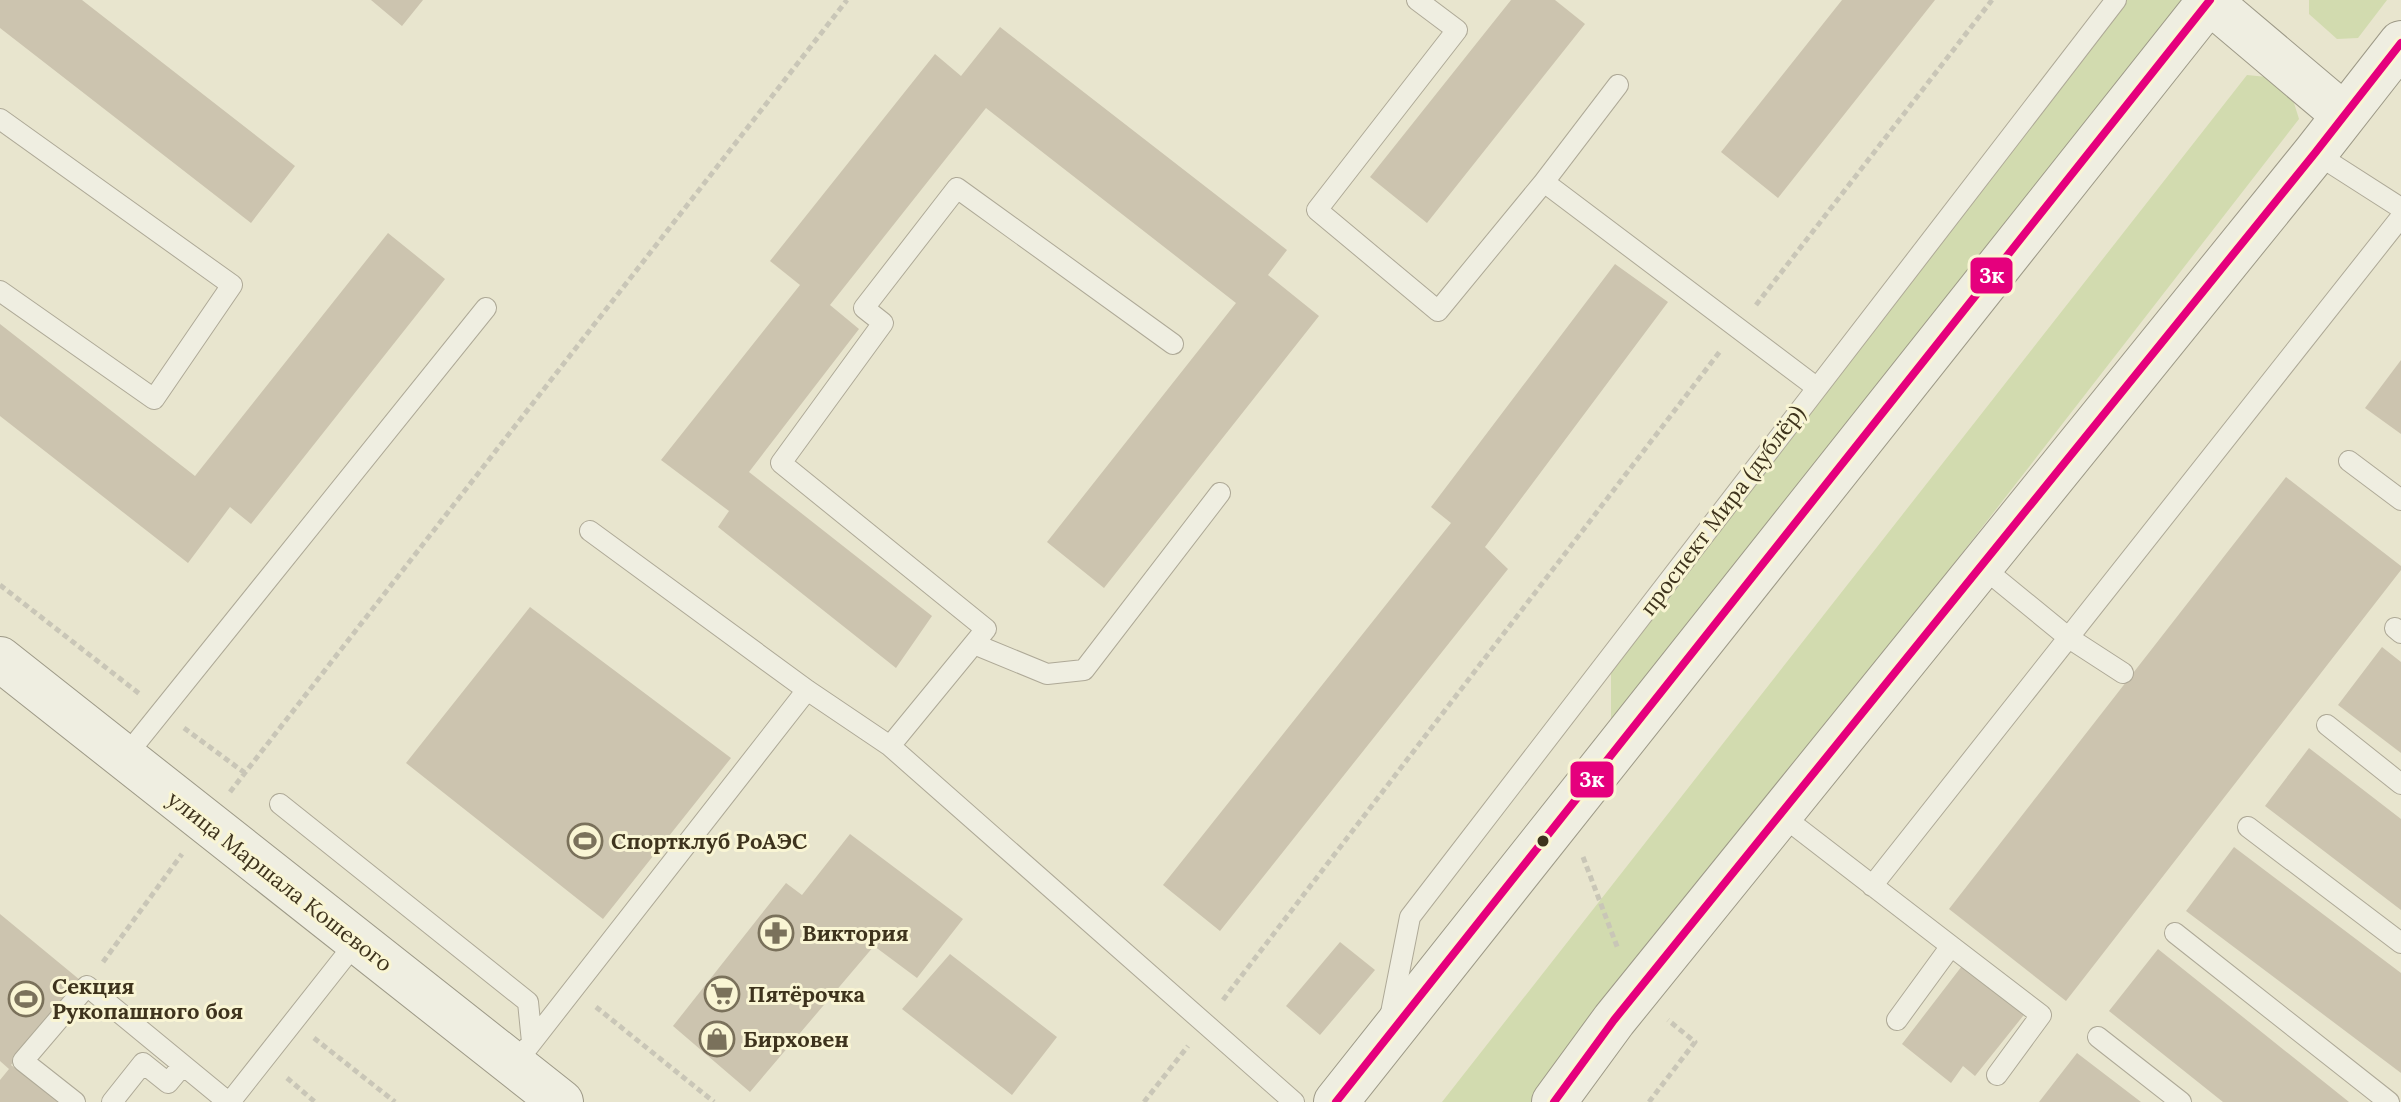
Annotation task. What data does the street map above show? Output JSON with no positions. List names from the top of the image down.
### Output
{
  "streets": {
    "main road": ["улица Маршала Кошевого"],
    "lane": ["проспект Мира (дублёр)"]
  },
  "places": {
    "sports": ["Спортклуб РоАЭС", "Секция Рукопашного боя"],
    "pharmacy": ["Виктория"],
    "supermarket": ["Пятёрочка"],
    "shop": ["Бирховен"]
  },
  "lines": ["transit line 3к"]
}
